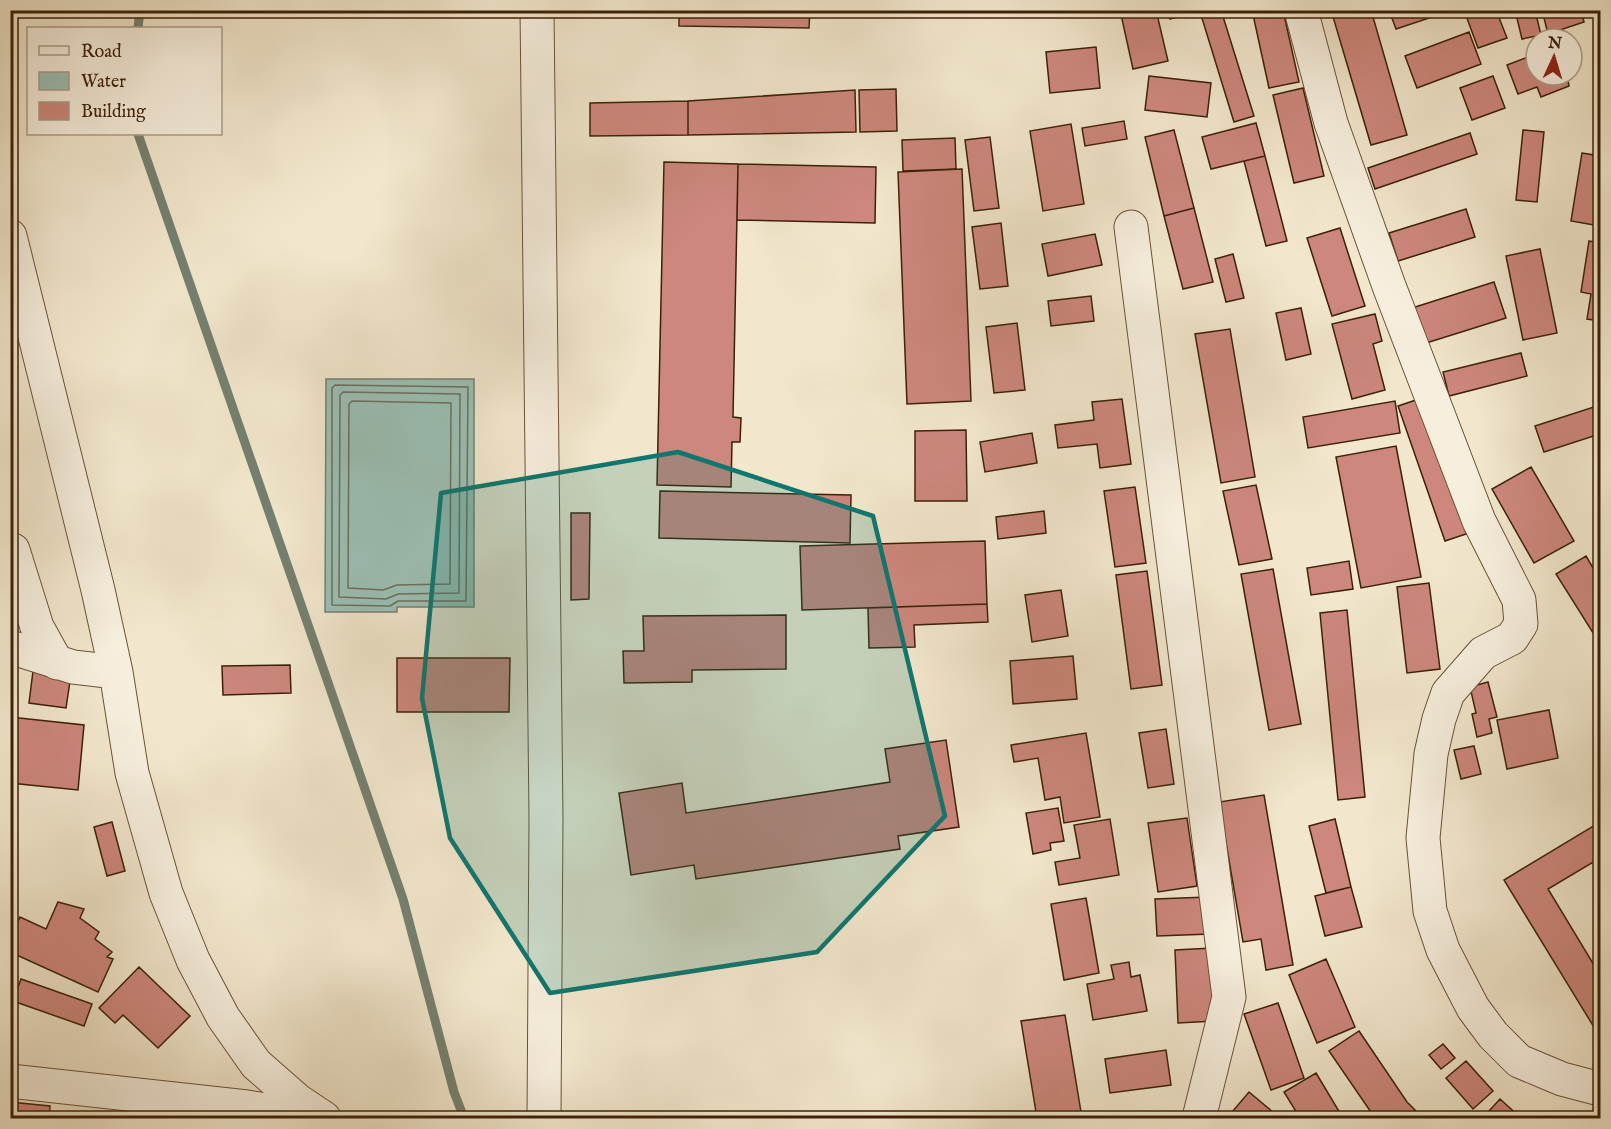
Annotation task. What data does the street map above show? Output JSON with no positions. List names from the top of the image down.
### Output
{
  "legend": ["Road", "Water", "Building"],
  "north": "top"
}
